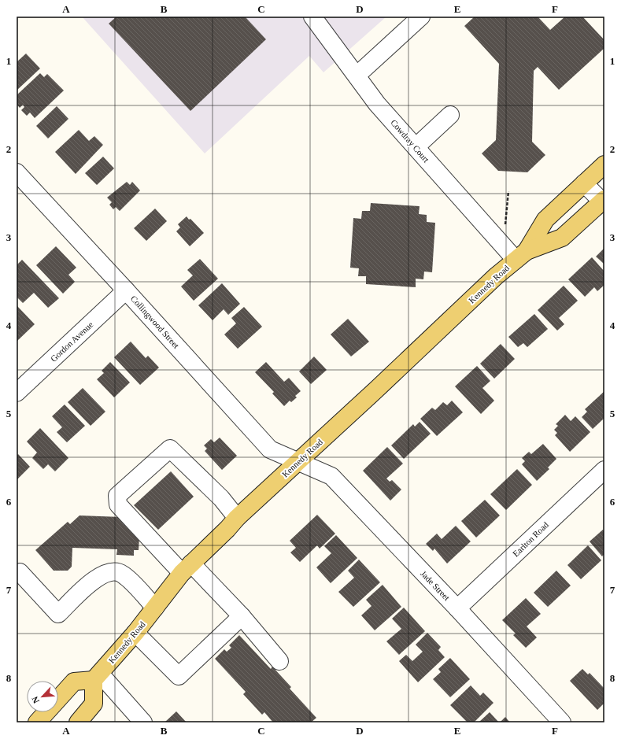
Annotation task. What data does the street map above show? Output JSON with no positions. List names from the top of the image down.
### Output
{
  "streets": {
    "main road": ["Kennedy Road"],
    "street": [
      "Cowdray Court",
      "Collingwood Street",
      "Gordon Avenue",
      "Earlton Road",
      "Jade Street"
    ]
  },
  "crossings": [
    ["Cowdray Court", "Kennedy Road"],
    ["Kennedy Road", "Collingwood Street"],
    ["Kennedy Road", "Jade Street"],
    ["Collingwood Street", "Gordon Avenue"],
    ["Collingwood Street", "Jade Street"],
    ["Earlton Road", "Jade Street"]
  ],
  "north": "bottom left",
  "grid": {
    "columns": [
      "A",
      "B",
      "C",
      "D",
      "E",
      "F"
    ],
    "rows": [
      "1",
      "2",
      "3",
      "4",
      "5",
      "6",
      "7",
      "8"
    ]
  }
}
